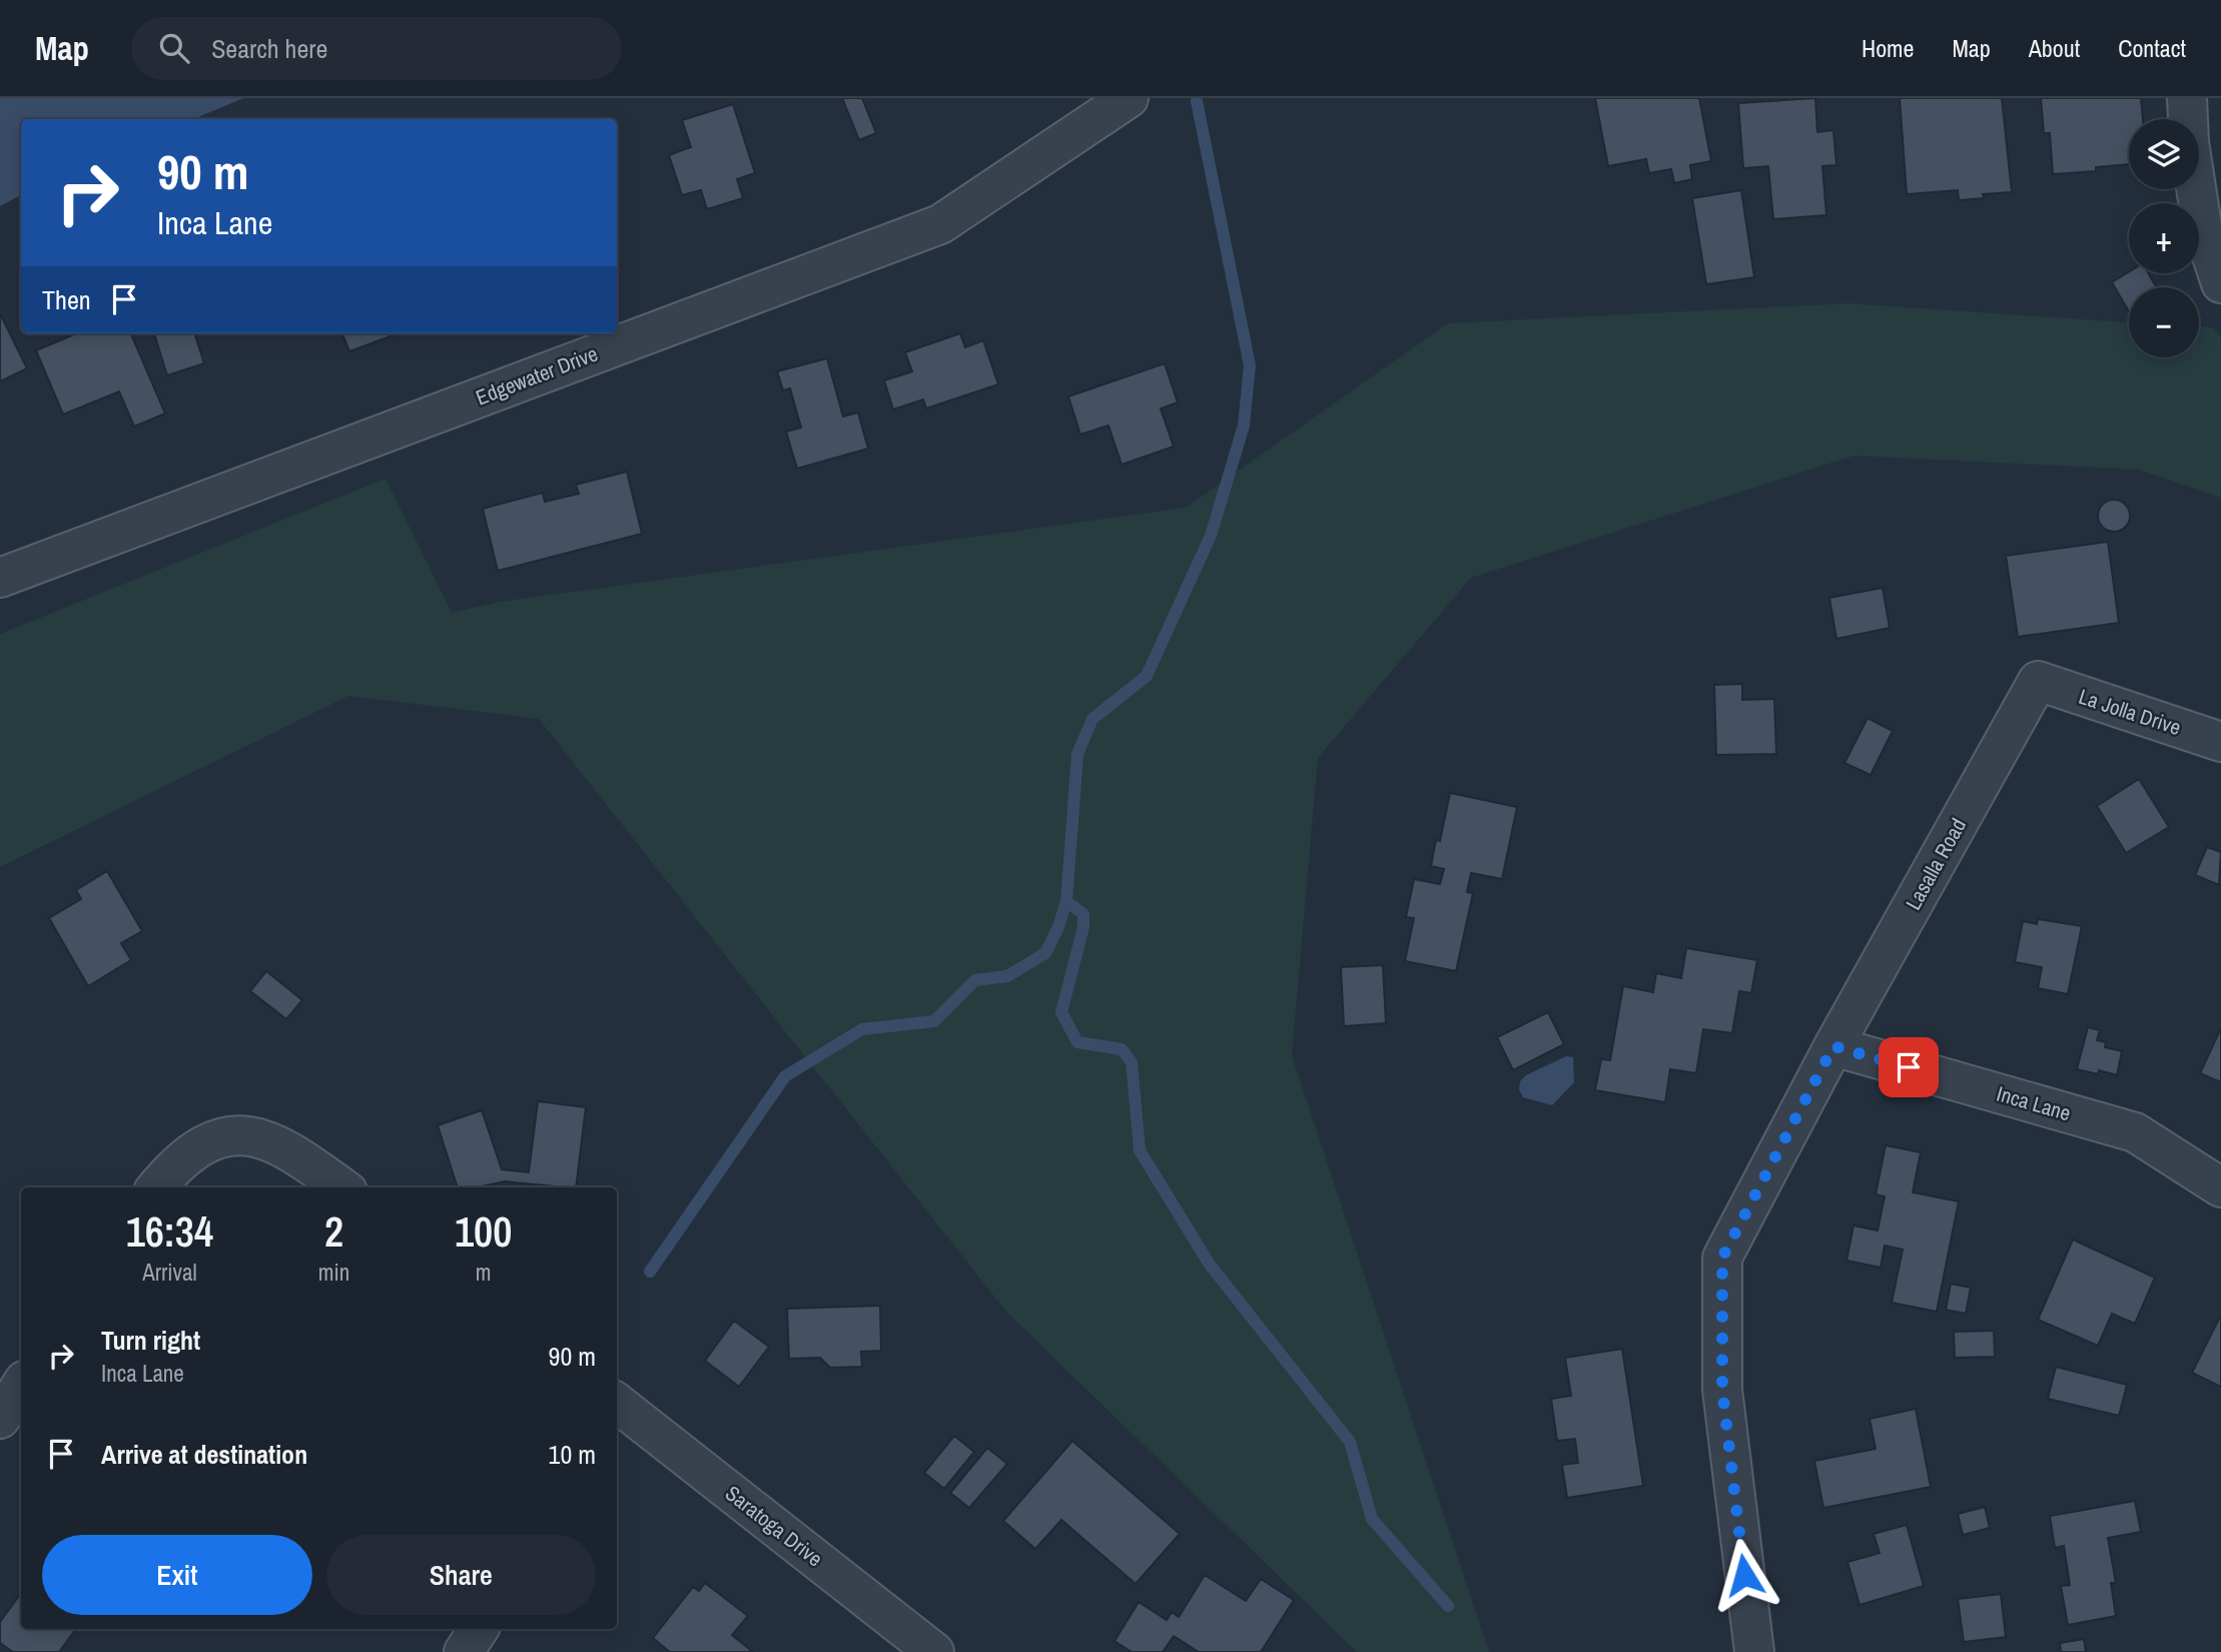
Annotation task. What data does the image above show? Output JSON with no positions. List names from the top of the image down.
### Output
{
  "streets": {
    "street": [
      "Edgewater Drive",
      "La Jolla Drive",
      "Lasalla Road",
      "Inca Lane",
      "Saratoga Drive"
    ]
  },
  "crossings": [
    ["La Jolla Drive", "Lasalla Road"],
    ["Lasalla Road", "Inca Lane"]
  ],
  "page": {
    "header": "Map",
    "search": "Search here",
    "nav": [
      "Home",
      "Map",
      "About",
      "Contact"
    ],
    "map_buttons": ["+", "−"],
    "turn": ["90 m", "Inca Lane"],
    "then": "Then",
    "eta": [
      "16:34",
      "Arrival",
      "2",
      "min",
      "100",
      "m"
    ],
    "list": [
      {
        "name": "Turn right",
        "note": "Inca Lane",
        "value": "90 m"
      },
      {
        "name": "Arrive at destination",
        "value": "10 m"
      }
    ],
    "buttons": ["Exit", "Share"]
  }
}
